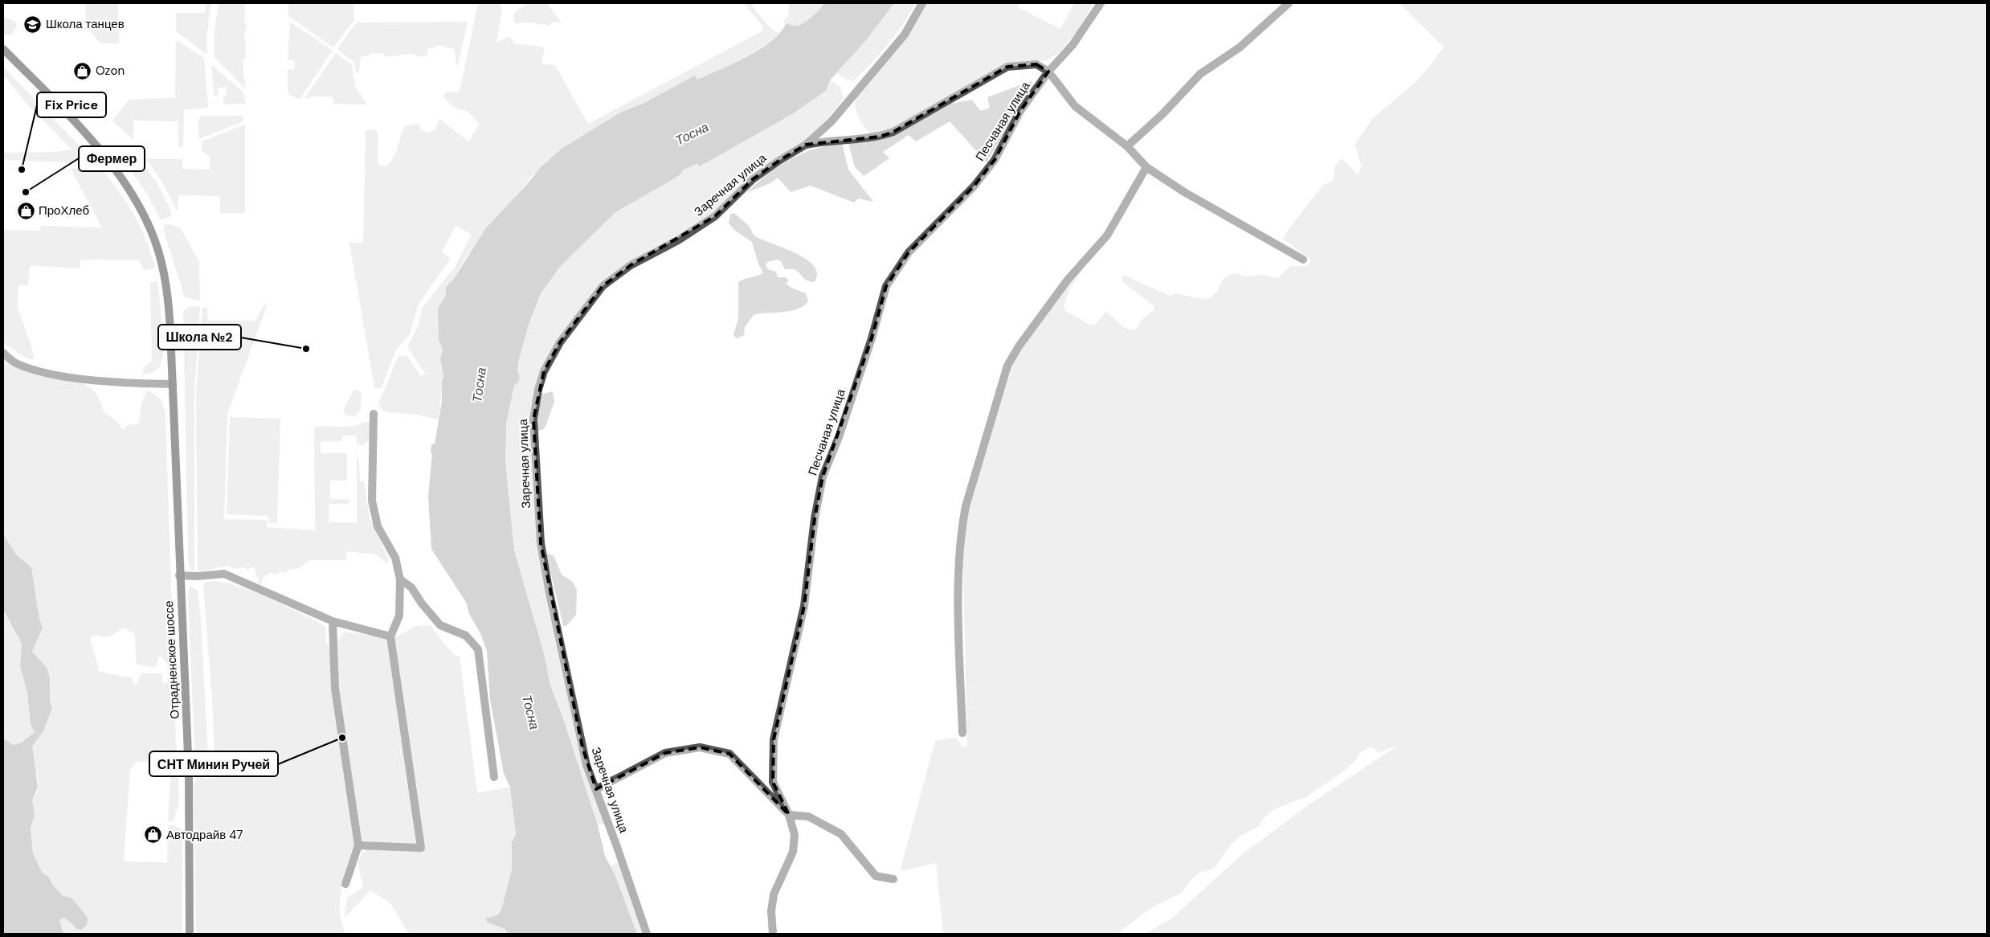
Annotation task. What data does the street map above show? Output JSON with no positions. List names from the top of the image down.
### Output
{
  "streets": {
    "main road": ["Отрадненское шоссе"],
    "street": ["Песчаная улица", "Заречная улица"]
  },
  "water": ["Тосна"],
  "places": {
    "school or university": ["Школа танцев"],
    "shop": ["Ozon", "ПроХлеб", "Автодрайв 47"],
    "other": [
      "Fix Price",
      "Фермер",
      "Школа №2",
      "СНТ Минин Ручей"
    ]
  }
}
